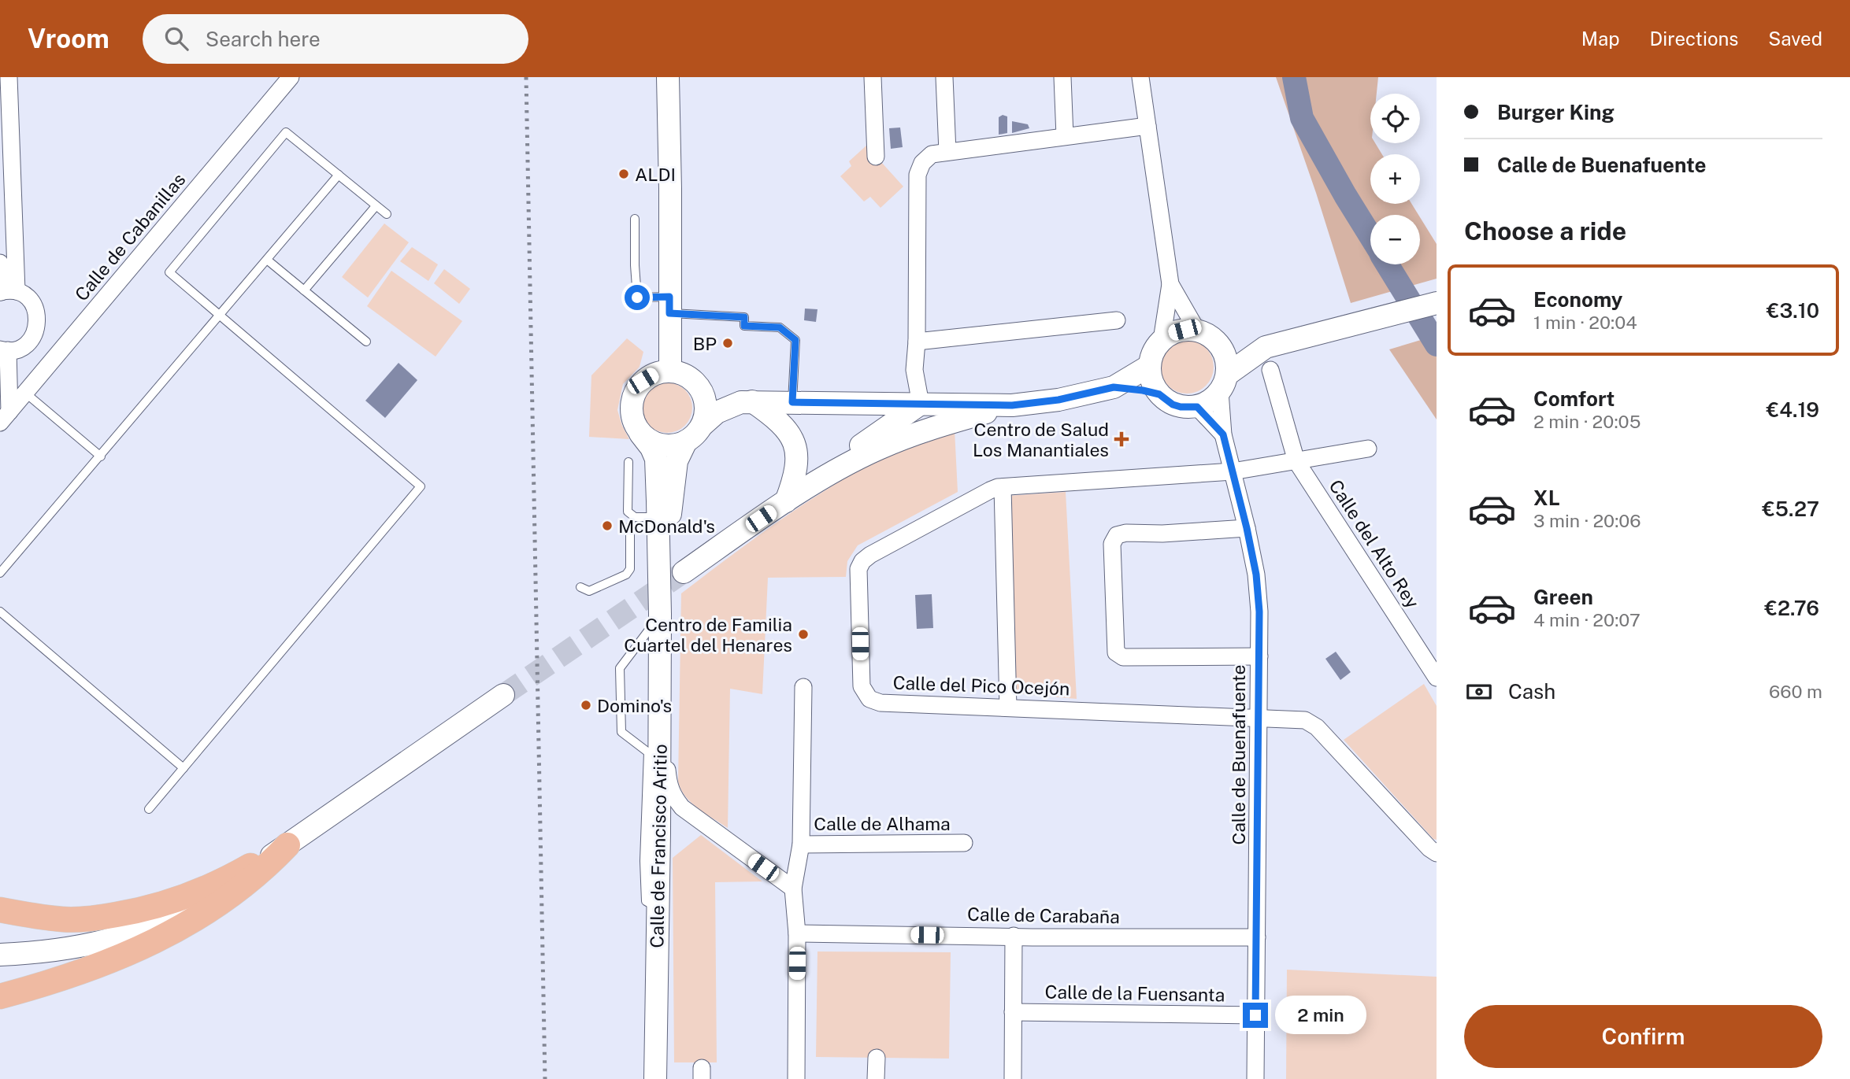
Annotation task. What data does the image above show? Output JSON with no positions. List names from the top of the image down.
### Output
{
  "streets": {
    "main road": ["Calle de Francisco Aritio"],
    "street": [
      "Calle de Cabanillas",
      "Calle del Alto Rey",
      "Calle del Pico Ocejón",
      "Calle de Buenafuente",
      "Calle de Alhama",
      "Calle de Carabaña",
      "Calle de la Fuensanta"
    ]
  },
  "crossings": [
    ["Calle del Alto Rey", "Calle del Pico Ocejón"],
    ["Calle del Pico Ocejón", "Calle de Buenafuente"],
    ["Calle de Buenafuente", "Calle de Carabaña"],
    ["Calle de Buenafuente", "Calle de la Fuensanta"]
  ],
  "places": {
    "other": [
      "ALDI",
      "BP",
      "McDonald's",
      "Centro de Familia Cuartel del Henares",
      "Domino's"
    ],
    "health": ["Centro de Salud Los Manantiales"]
  },
  "page": {
    "header": "Vroom",
    "search": "Search here",
    "nav": ["Map", "Directions", "Saved"],
    "banner": ["Burger King", "Calle de Buenafuente"],
    "map_buttons": ["+", "−"],
    "heading": "Choose a ride",
    "list": [
      {
        "name": "Economy",
        "note": "1 min · 20:04",
        "value": "€3.10"
      },
      {
        "name": "Comfort",
        "note": "2 min · 20:05",
        "value": "€4.19"
      },
      {
        "name": "XL",
        "note": "3 min · 20:06",
        "value": "€5.27"
      },
      {
        "name": "Green",
        "note": "4 min · 20:07",
        "value": "€2.76"
      }
    ],
    "pay": ["Cash", "660 m"],
    "buttons": "Confirm",
    "bubble": "2 min"
  }
}
